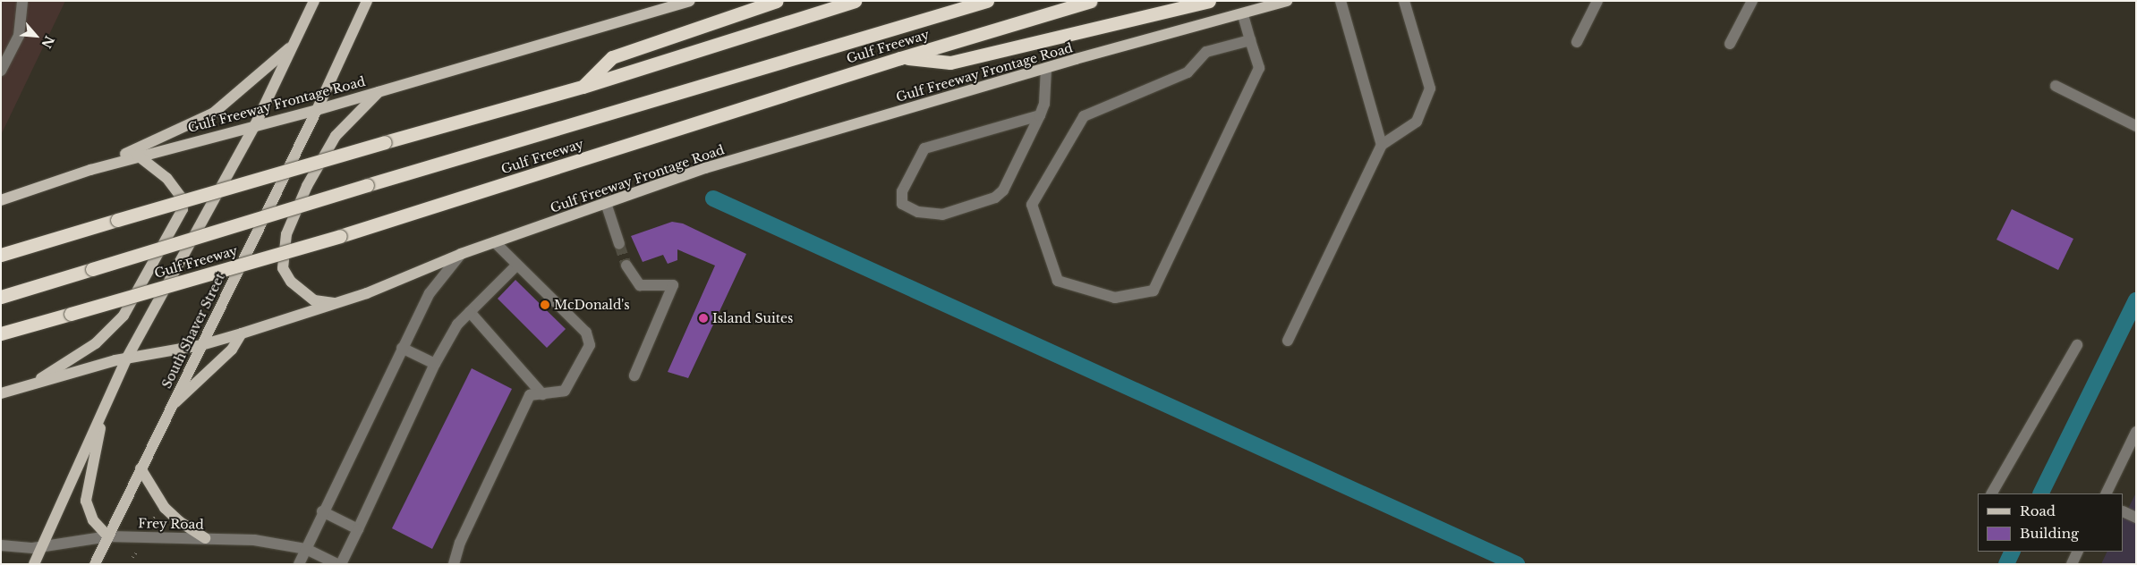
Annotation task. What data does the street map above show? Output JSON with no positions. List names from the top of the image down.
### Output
{
  "streets": {
    "highway": ["Gulf Freeway"],
    "main road": ["Gulf Freeway Frontage Road", "South Shaver Street"],
    "street": ["Frey Road"]
  },
  "crossings": [
    ["Gulf Freeway Frontage Road", "South Shaver Street"],
    ["South Shaver Street", "Frey Road"]
  ],
  "places": ["McDonald's", "Island Suites"],
  "legend": ["Road", "Building"],
  "north": "bottom right"
}
